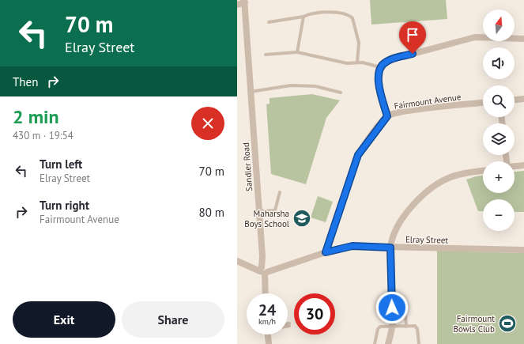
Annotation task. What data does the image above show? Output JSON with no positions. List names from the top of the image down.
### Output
{
  "streets": {
    "street": ["Fairmount Avenue", "Sandler Road", "Elray Street"]
  },
  "crossings": [
    ["Fairmount Avenue", "Elray Street"],
    ["Sandler Road", "Elray Street"]
  ],
  "places": {
    "school or university": ["Maharsha Boys School"],
    "sports": ["Fairmount Bowls Club"]
  },
  "north": "top",
  "page": {
    "turn": ["70 m", "Elray Street"],
    "map_buttons": ["+", "−"],
    "then": "Then",
    "heading": ["2 min", "430 m · 19:54"],
    "list": [
      {
        "name": "Turn left",
        "note": "Elray Street",
        "value": "70 m"
      },
      {
        "name": "Turn right",
        "note": "Fairmount Avenue",
        "value": "80 m"
      }
    ],
    "speed": "24 km/h",
    "limit": "30",
    "buttons": ["Exit", "Share"]
  }
}
